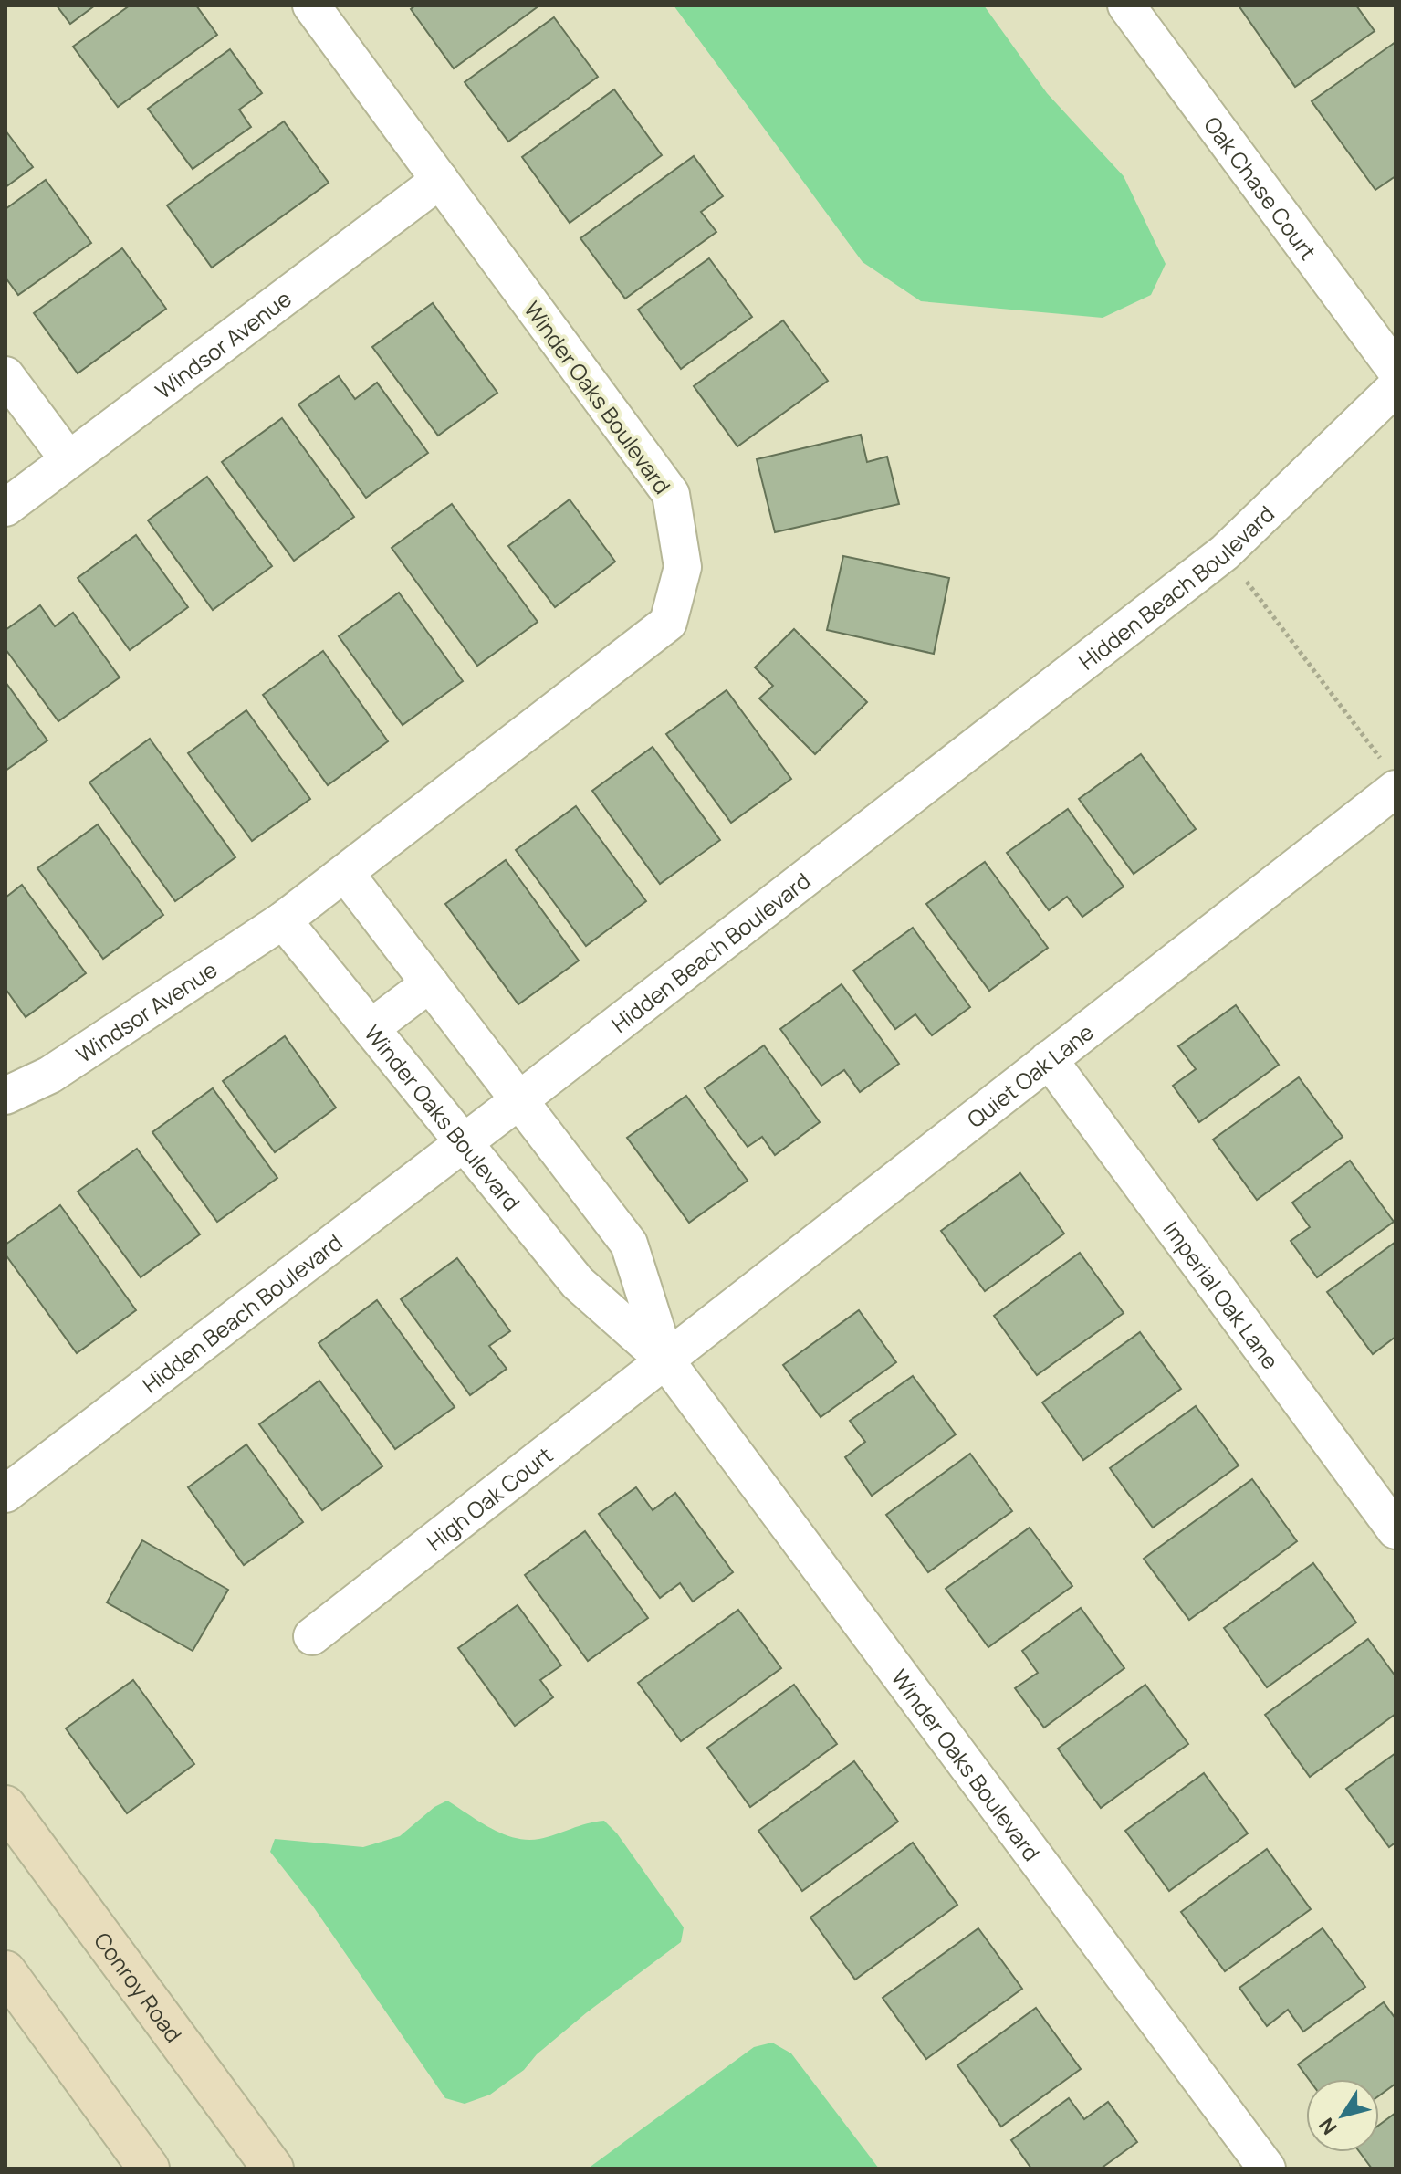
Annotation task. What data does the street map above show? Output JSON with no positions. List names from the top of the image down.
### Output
{
  "streets": {
    "main road": ["Conroy Road"],
    "street": [
      "Oak Chase Court",
      "Windsor Avenue",
      "Winder Oaks Boulevard",
      "Hidden Beach Boulevard",
      "Quiet Oak Lane",
      "Imperial Oak Lane",
      "High Oak Court"
    ]
  },
  "crossings": [
    ["Windsor Avenue", "Winder Oaks Boulevard"],
    ["Winder Oaks Boulevard", "Hidden Beach Boulevard"],
    ["Winder Oaks Boulevard", "Quiet Oak Lane"],
    ["Winder Oaks Boulevard", "High Oak Court"],
    ["Quiet Oak Lane", "Imperial Oak Lane"],
    ["Quiet Oak Lane", "High Oak Court"]
  ],
  "north": "bottom left"
}
